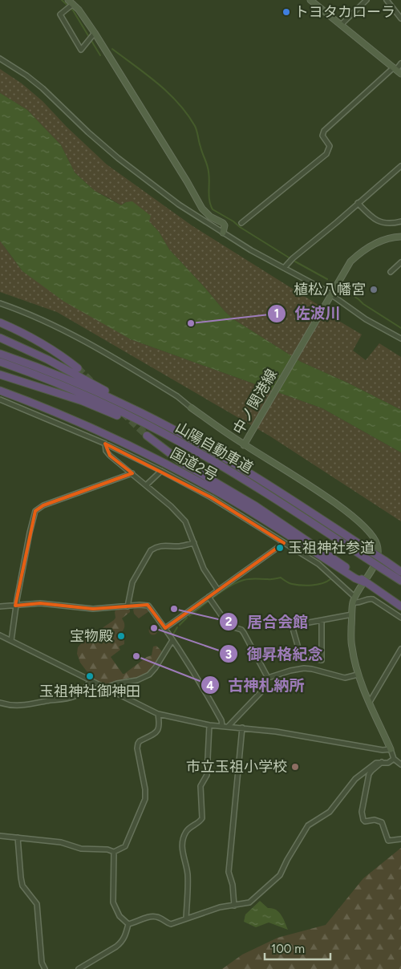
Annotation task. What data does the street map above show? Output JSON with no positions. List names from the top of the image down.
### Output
{
  "streets": {
    "highway": ["山陽自動車道", "国道2号"],
    "main road": ["中ノ関港線"]
  },
  "crossings": [
    ["中ノ関港線", "国道2号"]
  ],
  "places": [
    "トヨタカローラ",
    "植松八幡宮",
    "佐波川",
    "玉祖神社参道",
    "居合会館",
    "御昇格紀念",
    "宝物殿",
    "古神札納所",
    "玉祖神社御神田",
    "市立玉祖小学校"
  ],
  "scale_bar": "100 m"
}
